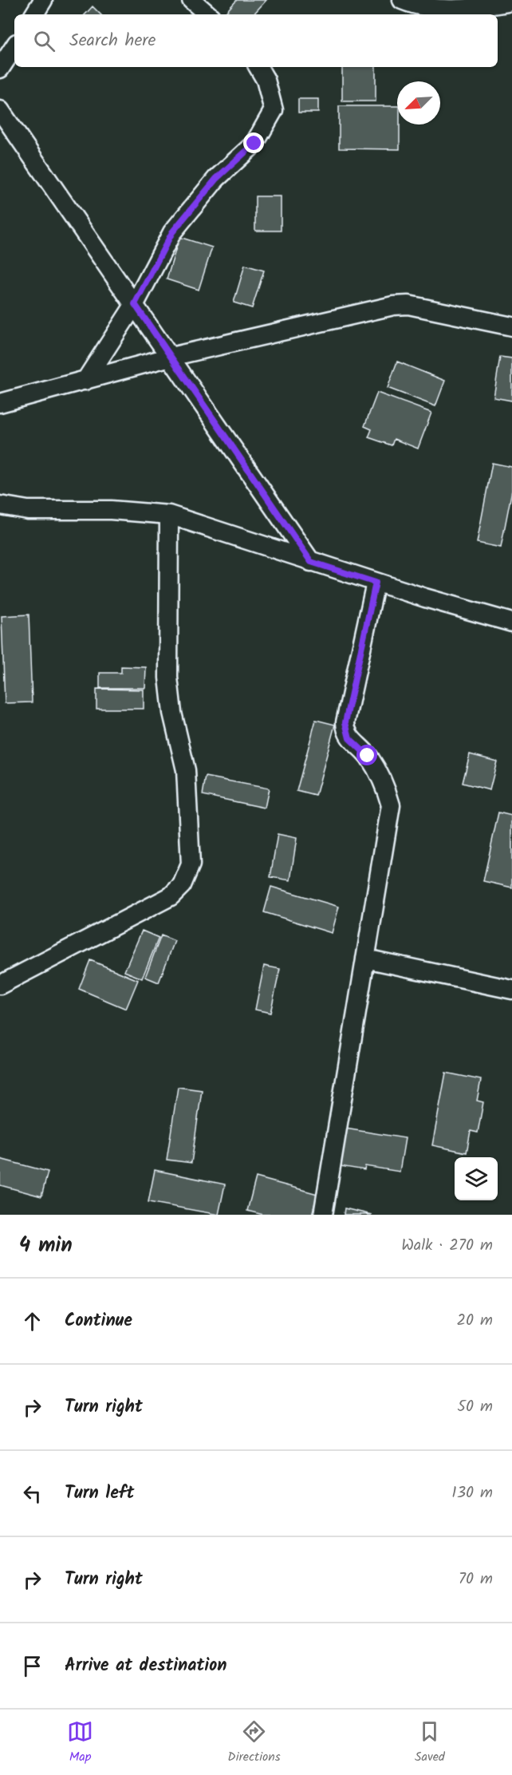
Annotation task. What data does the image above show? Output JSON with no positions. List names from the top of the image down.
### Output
{
  "north": "bottom left",
  "page": {
    "search": "Search here",
    "heading": ["4 min", "Walk · 270 m"],
    "list": [
      ["Continue", "20 m"],
      ["Turn right", "50 m"],
      ["Turn left", "130 m"],
      ["Turn right", "70 m"],
      "Arrive at destination"
    ],
    "nav": ["Map", "Directions", "Saved"]
  }
}
